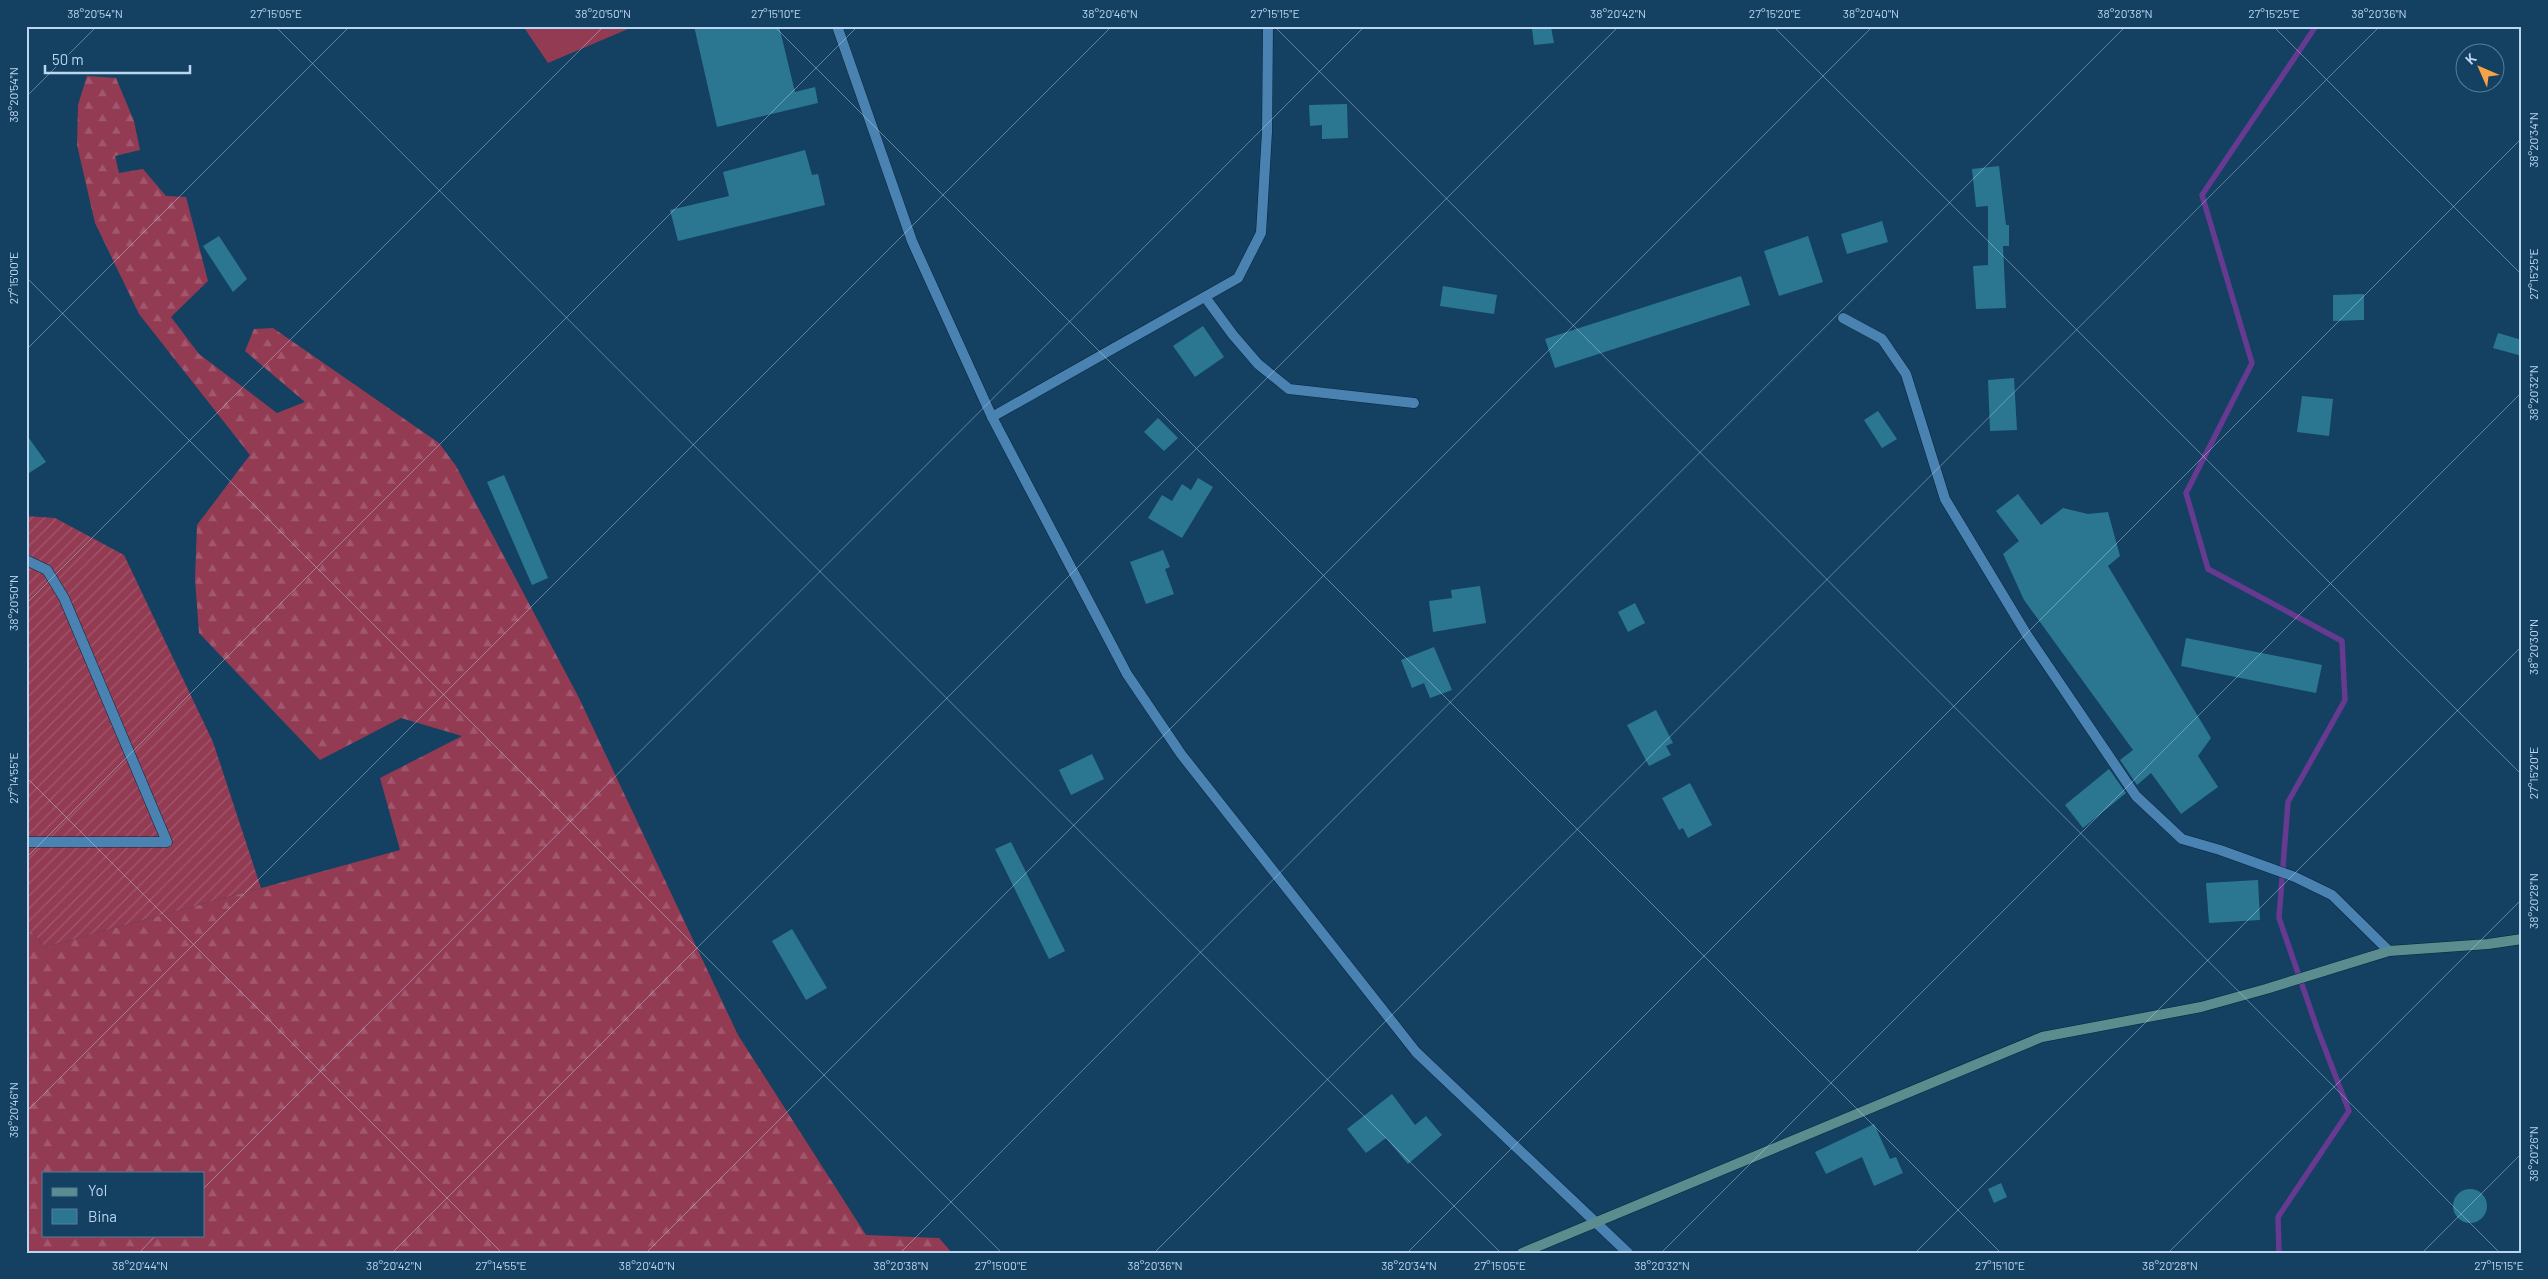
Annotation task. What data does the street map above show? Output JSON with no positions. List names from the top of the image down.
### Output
{
  "legend": ["Yol", "Bina"],
  "scale_bar": "50 m",
  "north": "top left",
  "coordinates": [
    "38°20'54\"N",
    "27°15'05\"E",
    "38°20'50\"N",
    "27°15'10\"E",
    "38°20'46\"N",
    "27°15'15\"E",
    "38°20'42\"N",
    "27°15'20\"E",
    "38°20'40\"N",
    "38°20'38\"N",
    "27°15'25\"E",
    "38°20'36\"N",
    "38°20'34\"N",
    "27°15'00\"E",
    "38°20'32\"N",
    "38°20'30\"N",
    "27°14'55\"E",
    "38°20'28\"N",
    "38°20'26\"N",
    "38°20'44\"N"
  ]
}
